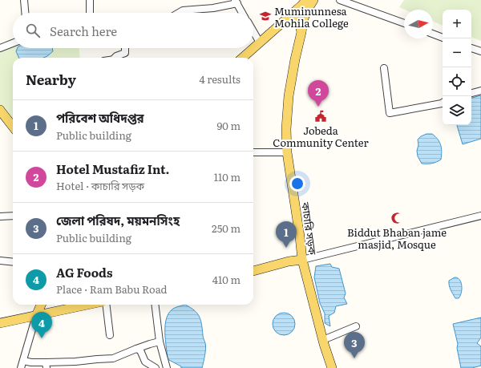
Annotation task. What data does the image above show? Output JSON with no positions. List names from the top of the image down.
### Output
{
  "streets": {
    "main road": ["কাচারি সড়ক"]
  },
  "places": {
    "school or university": ["Muminunnesa Mohila College"],
    "public building": ["Jobeda Community Center"],
    "mosque": ["Biddut Bhaban jame masjid, Mosque"]
  },
  "north": "right",
  "page": {
    "map_buttons": ["+", "−"],
    "search": "Search here",
    "heading": ["Nearby", "4 results"],
    "pins": [
      "2",
      "1",
      "4",
      "3"
    ],
    "list": [
      {
        "mark": "1",
        "name": "পরিবেশ অধিদপ্তর",
        "note": "Public building",
        "value": "90 m"
      },
      {
        "mark": "2",
        "name": "Hotel Mustafiz Int.",
        "note": "Hotel · কাচারি সড়ক",
        "value": "110 m"
      },
      {
        "mark": "3",
        "name": "জেলা পরিষদ, ময়মনসিংহ",
        "note": "Public building",
        "value": "250 m"
      },
      {
        "mark": "4",
        "name": "AG Foods",
        "note": "Place · Ram Babu Road",
        "value": "410 m"
      }
    ]
  }
}
